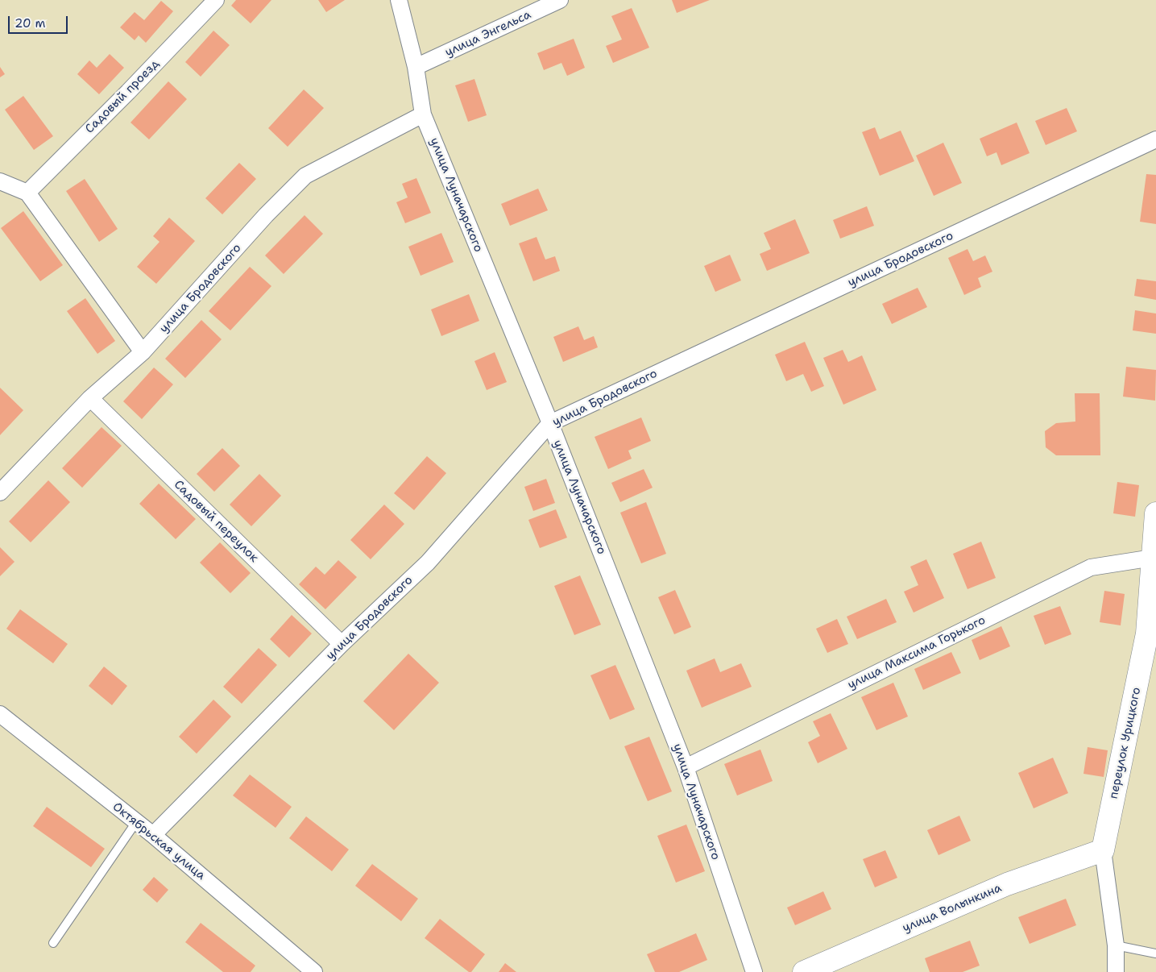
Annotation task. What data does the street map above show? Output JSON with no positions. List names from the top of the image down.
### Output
{
  "streets": {
    "street": [
      "улица Энгельса",
      "Садовый проезд",
      "улица Луначарского",
      "улица Бродовского",
      "Садовый переулок",
      "улица Максима Горького",
      "переулок Урицкого",
      "Октябрьская улица",
      "улица Волынкина"
    ]
  },
  "crossings": [
    ["улица Энгельса", "улица Луначарского"],
    ["улица Луначарского", "улица Бродовского"],
    ["улица Луначарского", "улица Максима Горького"],
    ["улица Бродовского", "Садовый переулок"],
    ["улица Бродовского", "Октябрьская улица"],
    ["улица Максима Горького", "переулок Урицкого"],
    ["переулок Урицкого", "улица Волынкина"]
  ],
  "scale_bar": "20 m"
}
